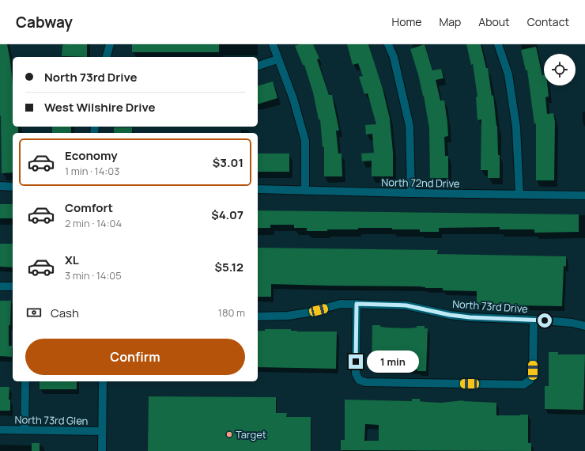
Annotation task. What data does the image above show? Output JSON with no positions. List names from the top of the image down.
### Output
{
  "streets": {
    "street": ["North 72nd Drive", "North 73rd Drive", "North 73rd Glen"]
  },
  "places": ["Target"],
  "page": {
    "header": "Cabway",
    "nav": [
      "Home",
      "Map",
      "About",
      "Contact"
    ],
    "banner": ["North 73rd Drive", "West Wilshire Drive"],
    "list": [
      {
        "name": "Economy",
        "note": "1 min · 14:03",
        "value": "$3.01"
      },
      {
        "name": "Comfort",
        "note": "2 min · 14:04",
        "value": "$4.07"
      },
      {
        "name": "XL",
        "note": "3 min · 14:05",
        "value": "$5.12"
      }
    ],
    "pay": ["Cash", "180 m"],
    "buttons": "Confirm",
    "bubble": "1 min"
  }
}
